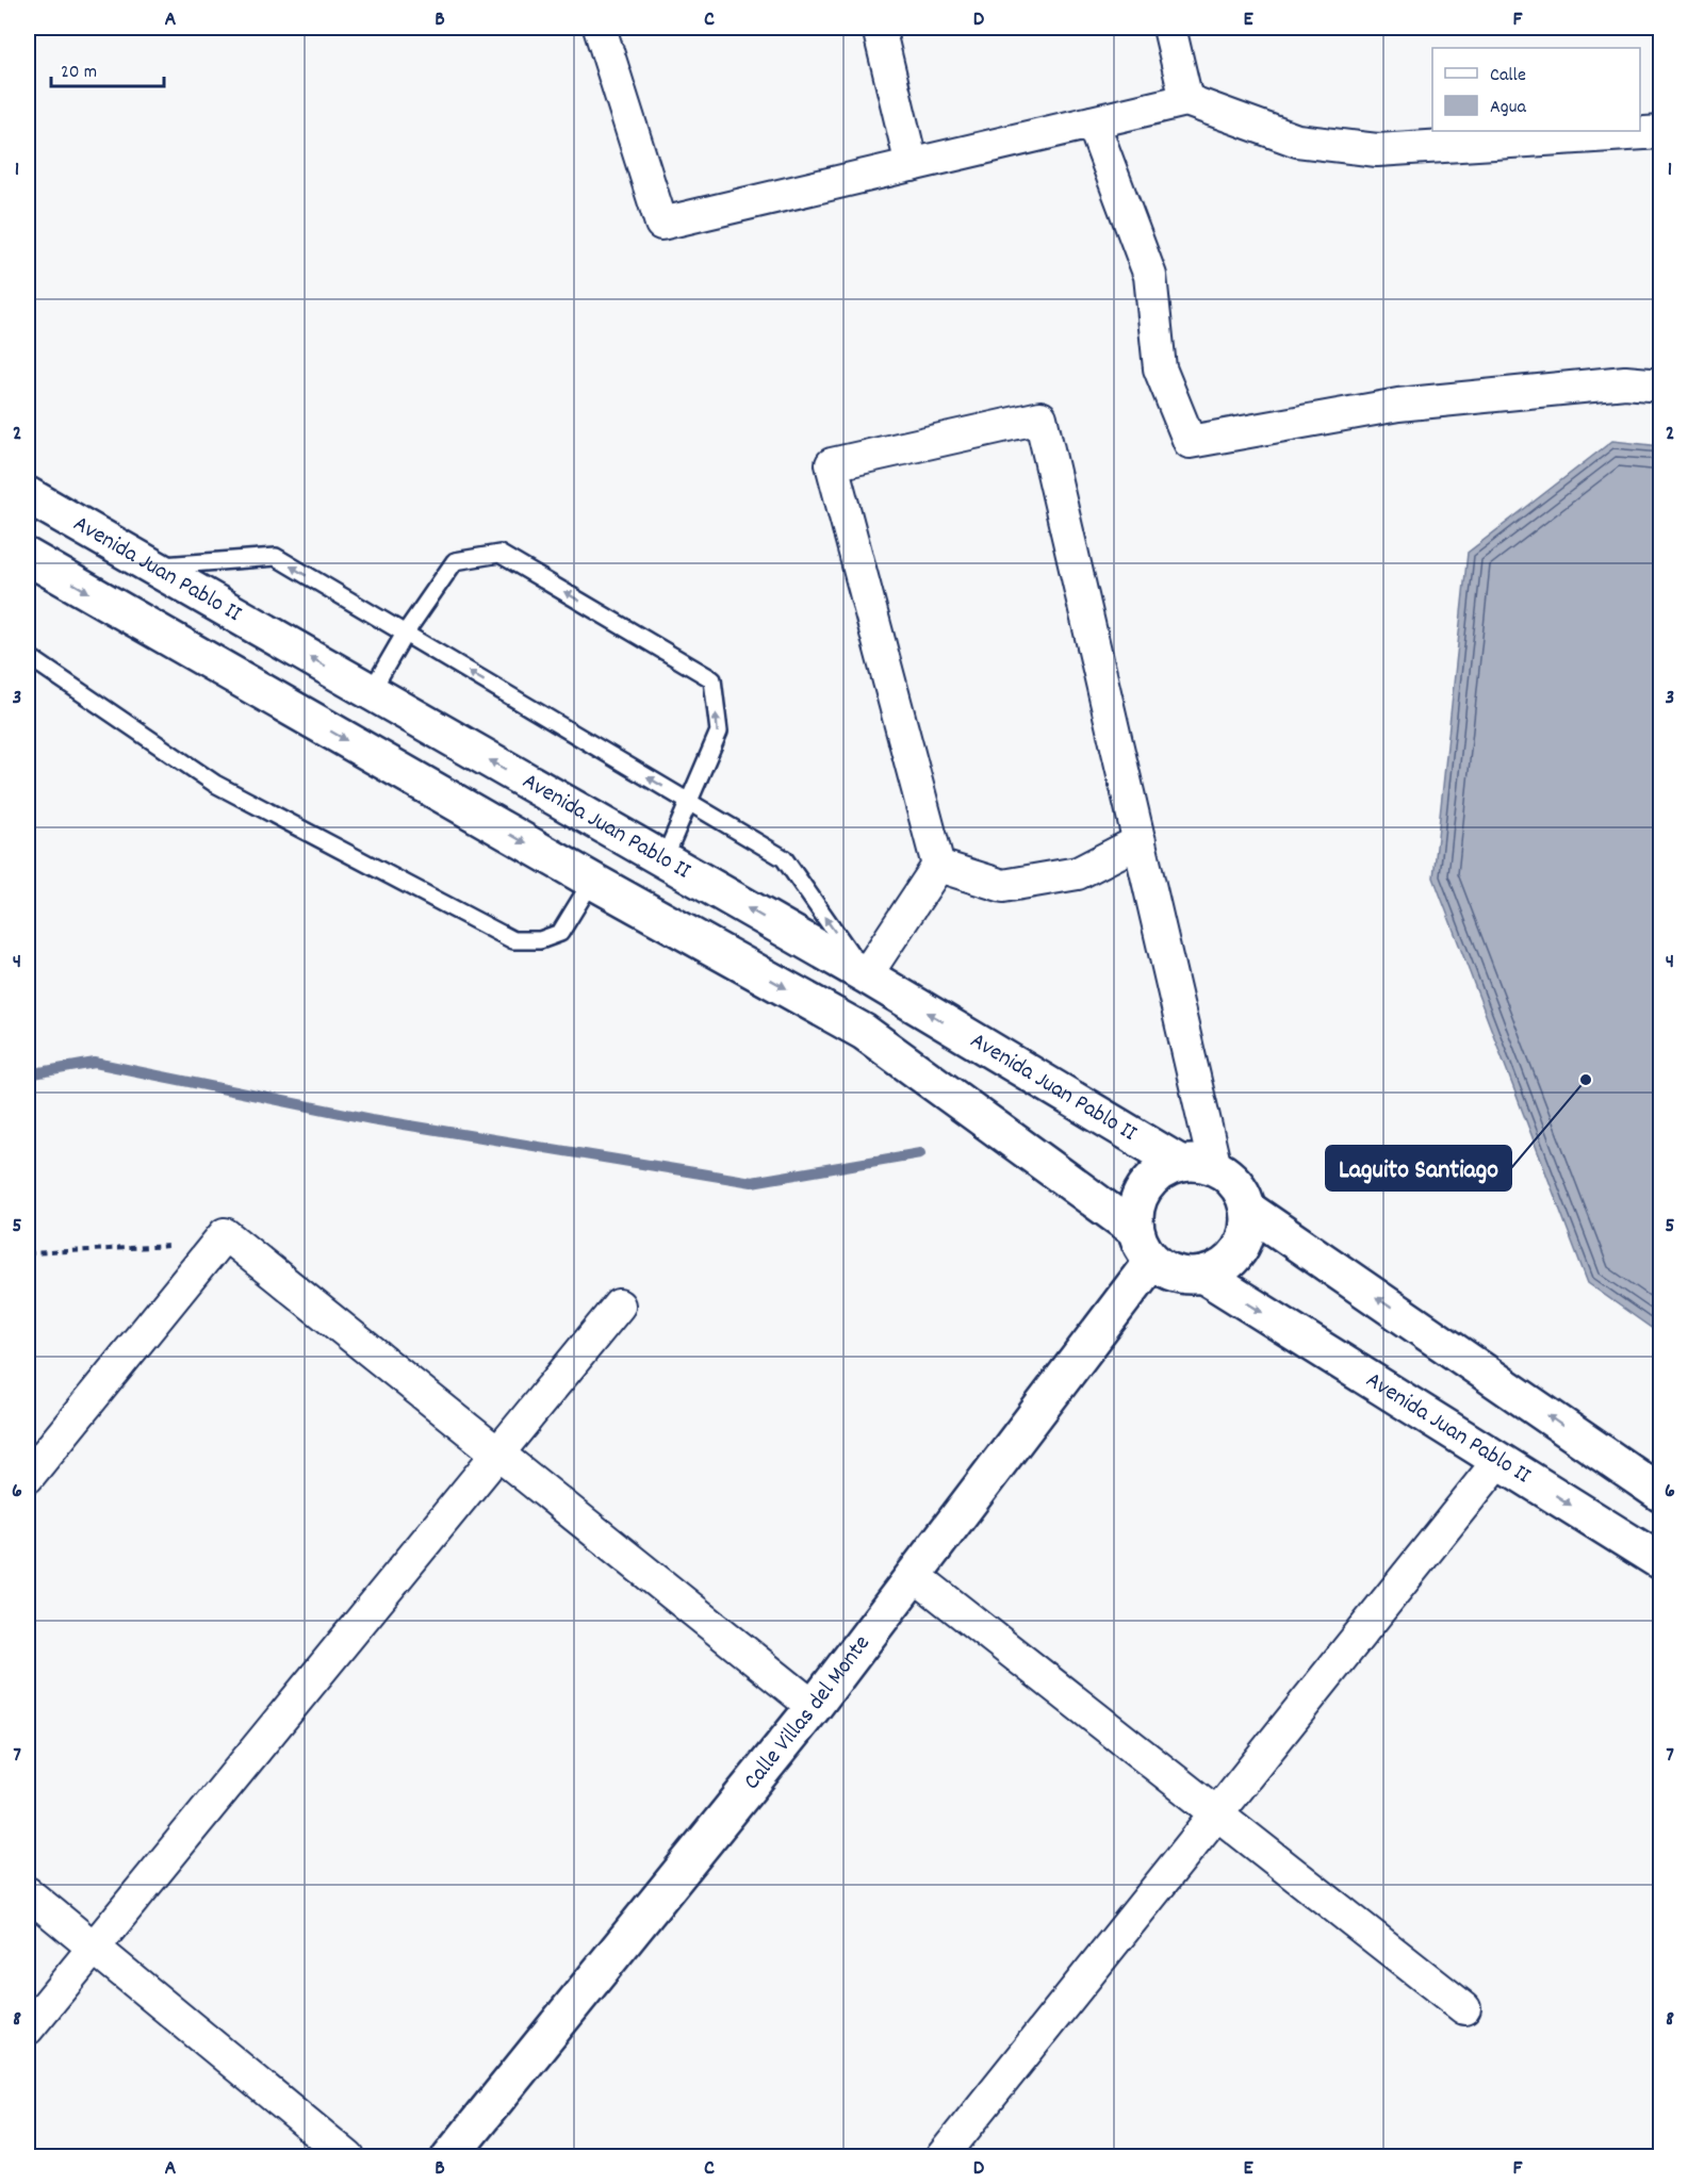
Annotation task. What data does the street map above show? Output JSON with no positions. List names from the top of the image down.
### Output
{
  "streets": {
    "main road": ["Avenida Juan Pablo II", "Calle Villas del Monte"]
  },
  "crossings": [
    ["Avenida Juan Pablo II", "Calle Villas del Monte"]
  ],
  "places": ["Laguito Santiago"],
  "legend": ["Calle", "Agua"],
  "scale_bar": "20 m",
  "grid": {
    "columns": [
      "A",
      "B",
      "C",
      "D",
      "E",
      "F"
    ],
    "rows": [
      "1",
      "2",
      "3",
      "4",
      "5",
      "6",
      "7",
      "8"
    ]
  }
}
